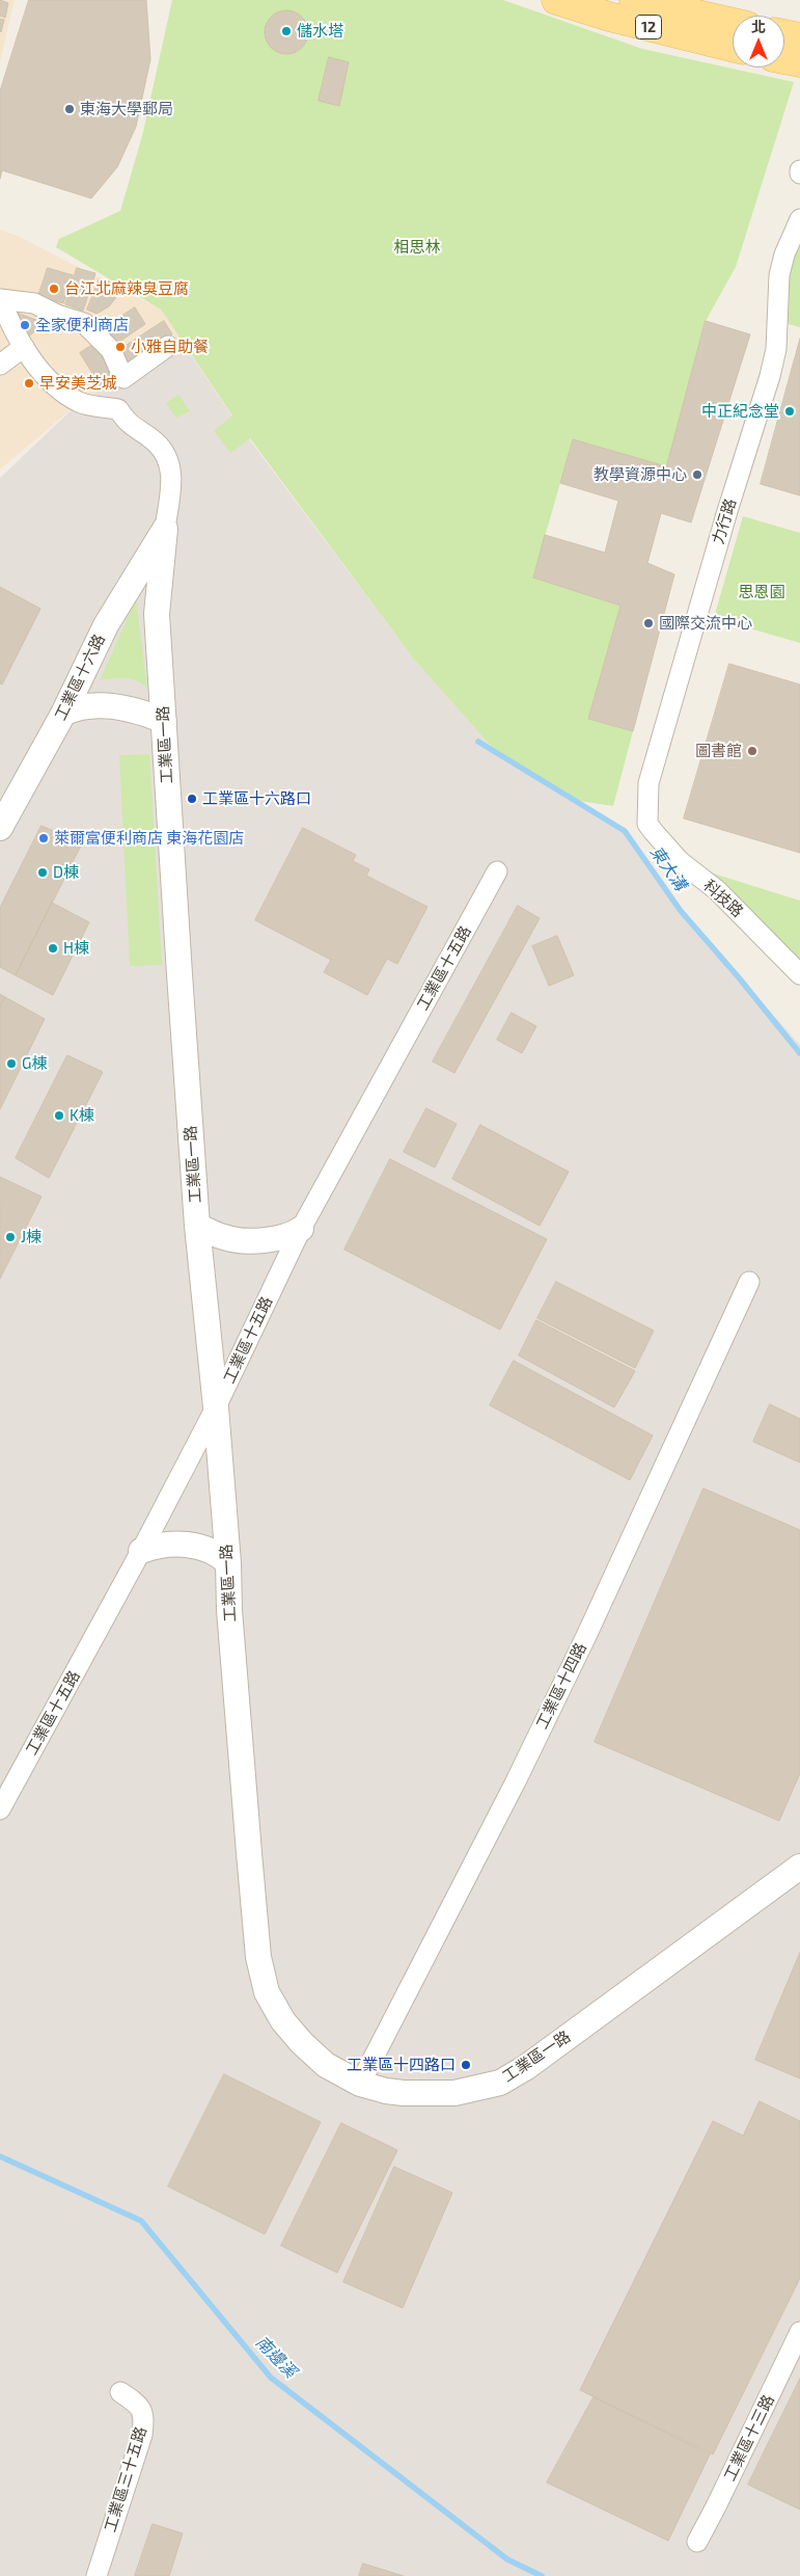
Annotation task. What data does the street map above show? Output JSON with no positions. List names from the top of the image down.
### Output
{
  "streets": {
    "main road": ["12"],
    "street": [
      "力行路",
      "工業區十六路",
      "工業區一路",
      "科技路",
      "工業區十五路",
      "工業區十四路",
      "工業區十三路",
      "工業區三十五路"
    ]
  },
  "crossings": [
    ["力行路", "科技路"],
    ["工業區十六路", "工業區一路"],
    ["工業區一路", "工業區十五路"],
    ["工業區一路", "工業區十四路"]
  ],
  "water": ["東大溝", "南邊溪"],
  "parks": ["相思林", "思恩園"],
  "places": [
    "儲水塔",
    "東海大學郵局",
    "台江北麻辣臭豆腐",
    "全家便利商店",
    "小雅自助餐",
    "早安美芝城",
    "中正紀念堂",
    "教學資源中心",
    "國際交流中心",
    "圖書館",
    "工業區十六路口",
    "萊爾富便利商店 東海花園店",
    "D棟",
    "H棟",
    "G棟",
    "K棟",
    "J棟",
    "工業區十四路口"
  ],
  "north": "top"
}
